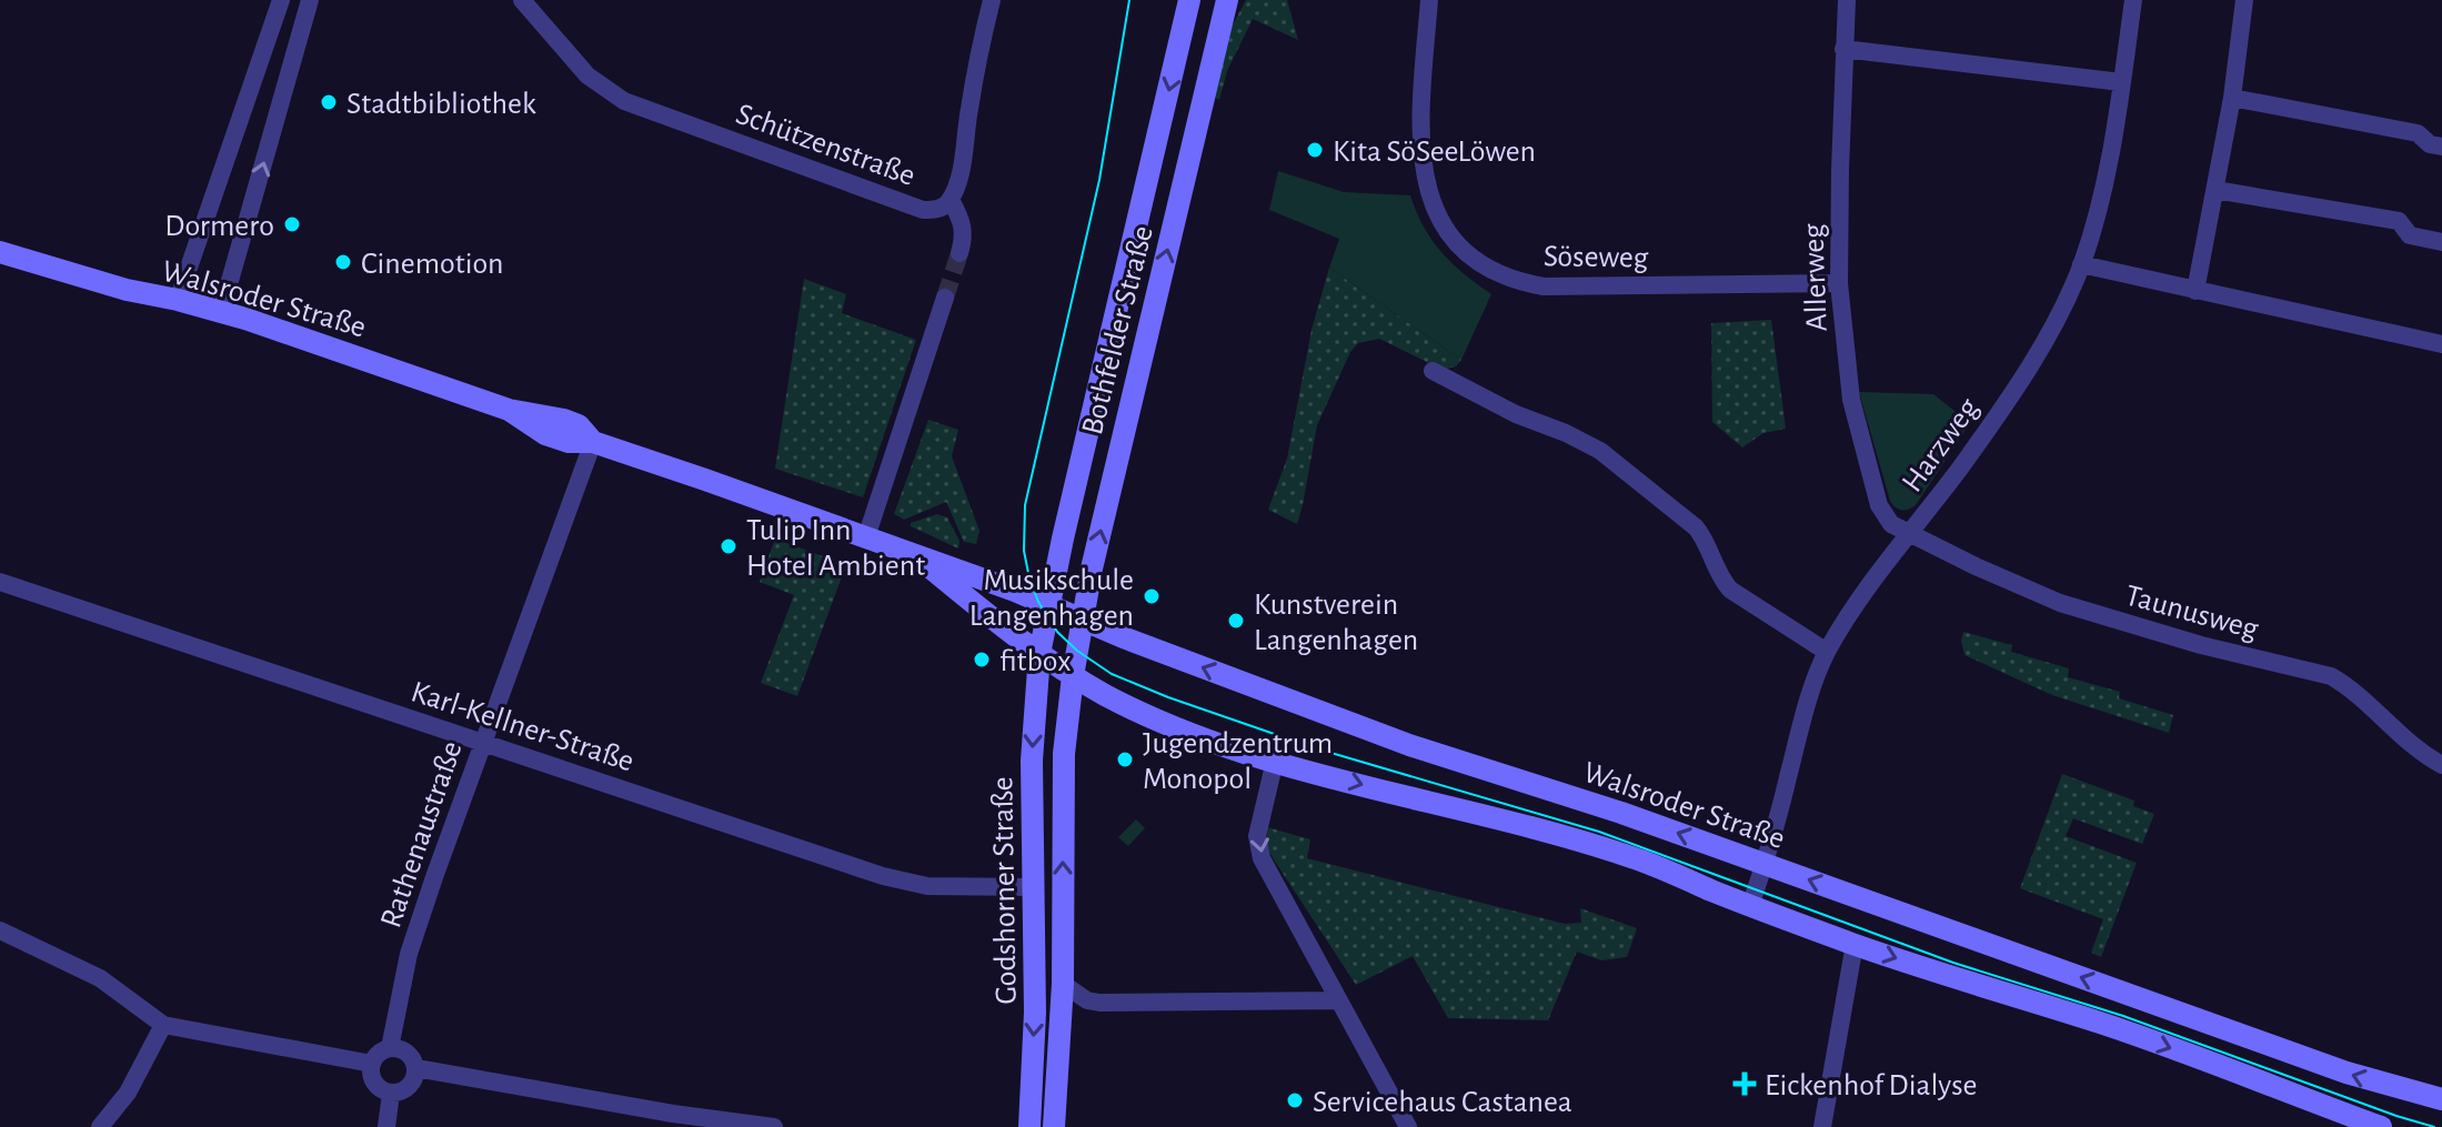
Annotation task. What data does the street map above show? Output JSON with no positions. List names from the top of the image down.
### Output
{
  "streets": {
    "main road": ["Walsroder Straße", "Bothfelder Straße", "Godshorner Straße"],
    "street": [
      "Schützenstraße",
      "Söseweg",
      "Allerweg",
      "Harzweg",
      "Taunusweg",
      "Karl-Kellner-Straße",
      "Rathenaustraße"
    ]
  },
  "crossings": [
    ["Söseweg", "Allerweg"],
    ["Allerweg", "Harzweg"],
    ["Allerweg", "Taunusweg"],
    ["Walsroder Straße", "Bothfelder Straße"],
    ["Walsroder Straße", "Harzweg"],
    ["Walsroder Straße", "Rathenaustraße"],
    ["Walsroder Straße", "Godshorner Straße"],
    ["Bothfelder Straße", "Godshorner Straße"],
    ["Harzweg", "Taunusweg"],
    ["Karl-Kellner-Straße", "Rathenaustraße"],
    ["Karl-Kellner-Straße", "Godshorner Straße"]
  ],
  "places": {
    "other": [
      "Stadtbibliothek",
      "Kita SöSeeLöwen",
      "Dormero",
      "Cinemotion",
      "Tulip Inn Hotel Ambient",
      "Musikschule Langenhagen",
      "Kunstverein Langenhagen",
      "fitbox",
      "Jugendzentrum Monopol",
      "Servicehaus Castanea"
    ],
    "health": ["Eickenhof Dialyse"]
  }
}
